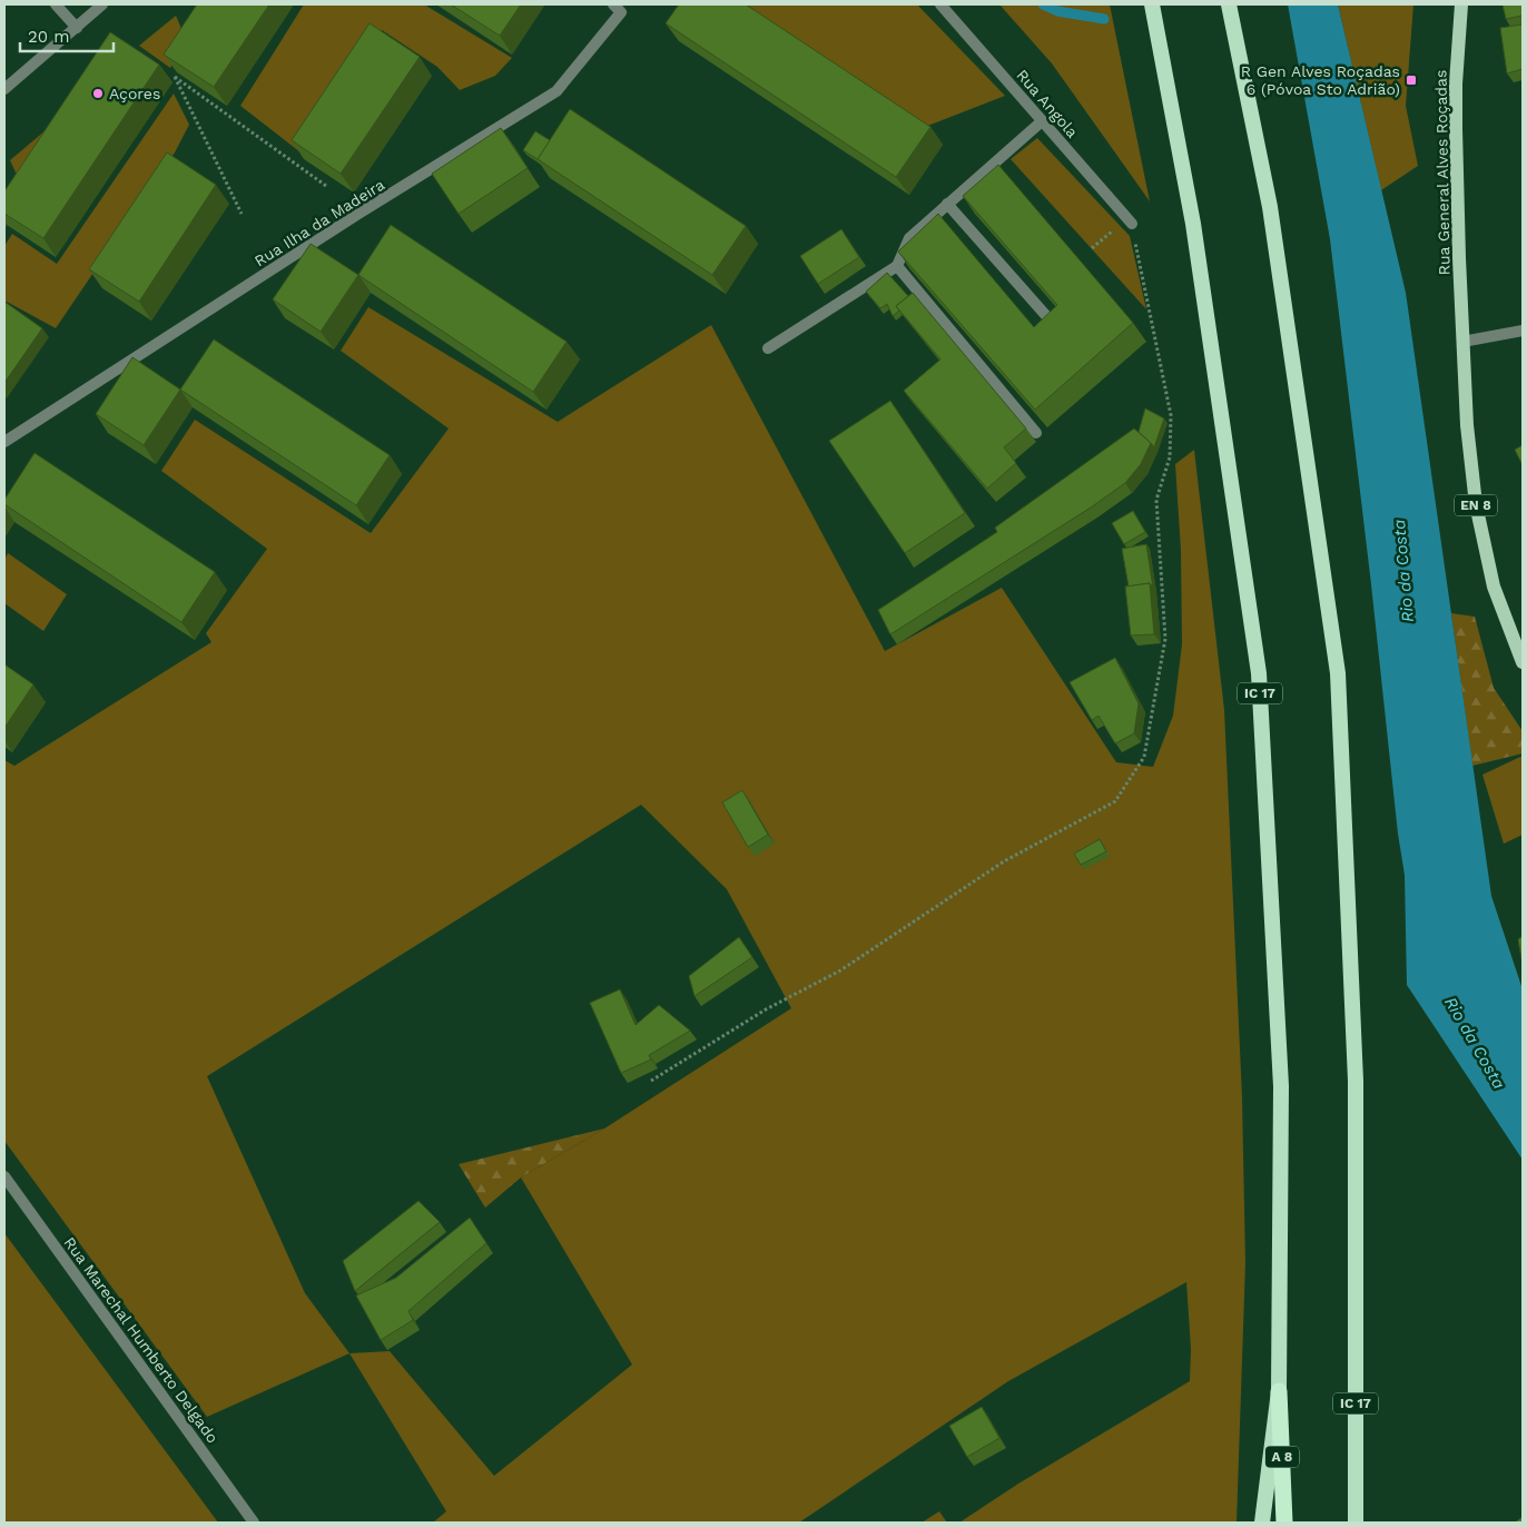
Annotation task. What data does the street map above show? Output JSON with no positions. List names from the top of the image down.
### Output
{
  "streets": {
    "highway": ["IC 17", "A 8"],
    "main road": ["Rua General Alves Roçadas", "EN 8"],
    "street": ["Rua Angola", "Rua Ilha da Madeira", "Rua Marechal Humberto Delgado"]
  },
  "crossings": [
    ["Rua General Alves Roçadas", "EN 8"],
    ["IC 17", "A 8"]
  ],
  "water": ["Rio da Costa"],
  "places": {
    "transit": ["R Gen Alves Roçadas 6 (Póvoa Sto Adrião)"],
    "other": ["Açores"]
  },
  "scale_bar": "20 m"
}
